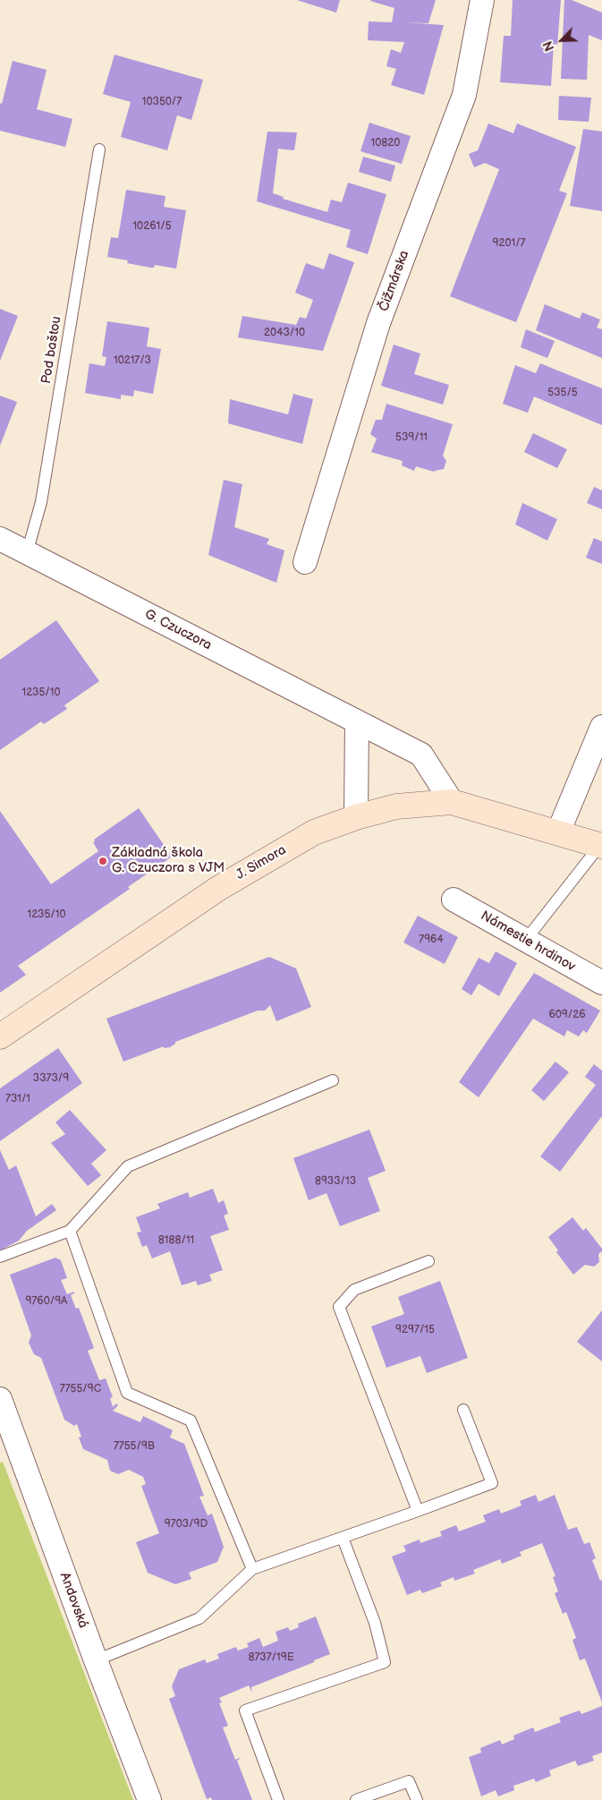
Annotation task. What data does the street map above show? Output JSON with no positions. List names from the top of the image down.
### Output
{
  "streets": {
    "main road": ["J. Simora"],
    "street": [
      "Čižmárska",
      "G. Czuczora",
      "Námestie hrdinov",
      "Andovská"
    ],
    "lane": ["Pod baštou"]
  },
  "crossings": [
    ["Pod baštou", "G. Czuczora"],
    ["G. Czuczora", "J. Simora"]
  ],
  "places": ["Základná škola G. Czuczora s VJM"],
  "house_numbers": [
    "10350/7",
    "10820",
    "10261/5",
    "9201/7",
    "2043/10",
    "10217/3",
    "535/5",
    "539/11",
    "1235/10",
    "1235/10",
    "7964",
    "609/26",
    "3373/9",
    "731/1",
    "8933/13",
    "8188/11",
    "9760/9A",
    "9297/15",
    "7755/9C",
    "7755/9B",
    "9703/9D",
    "8737/19E"
  ],
  "north": "bottom left"
}
